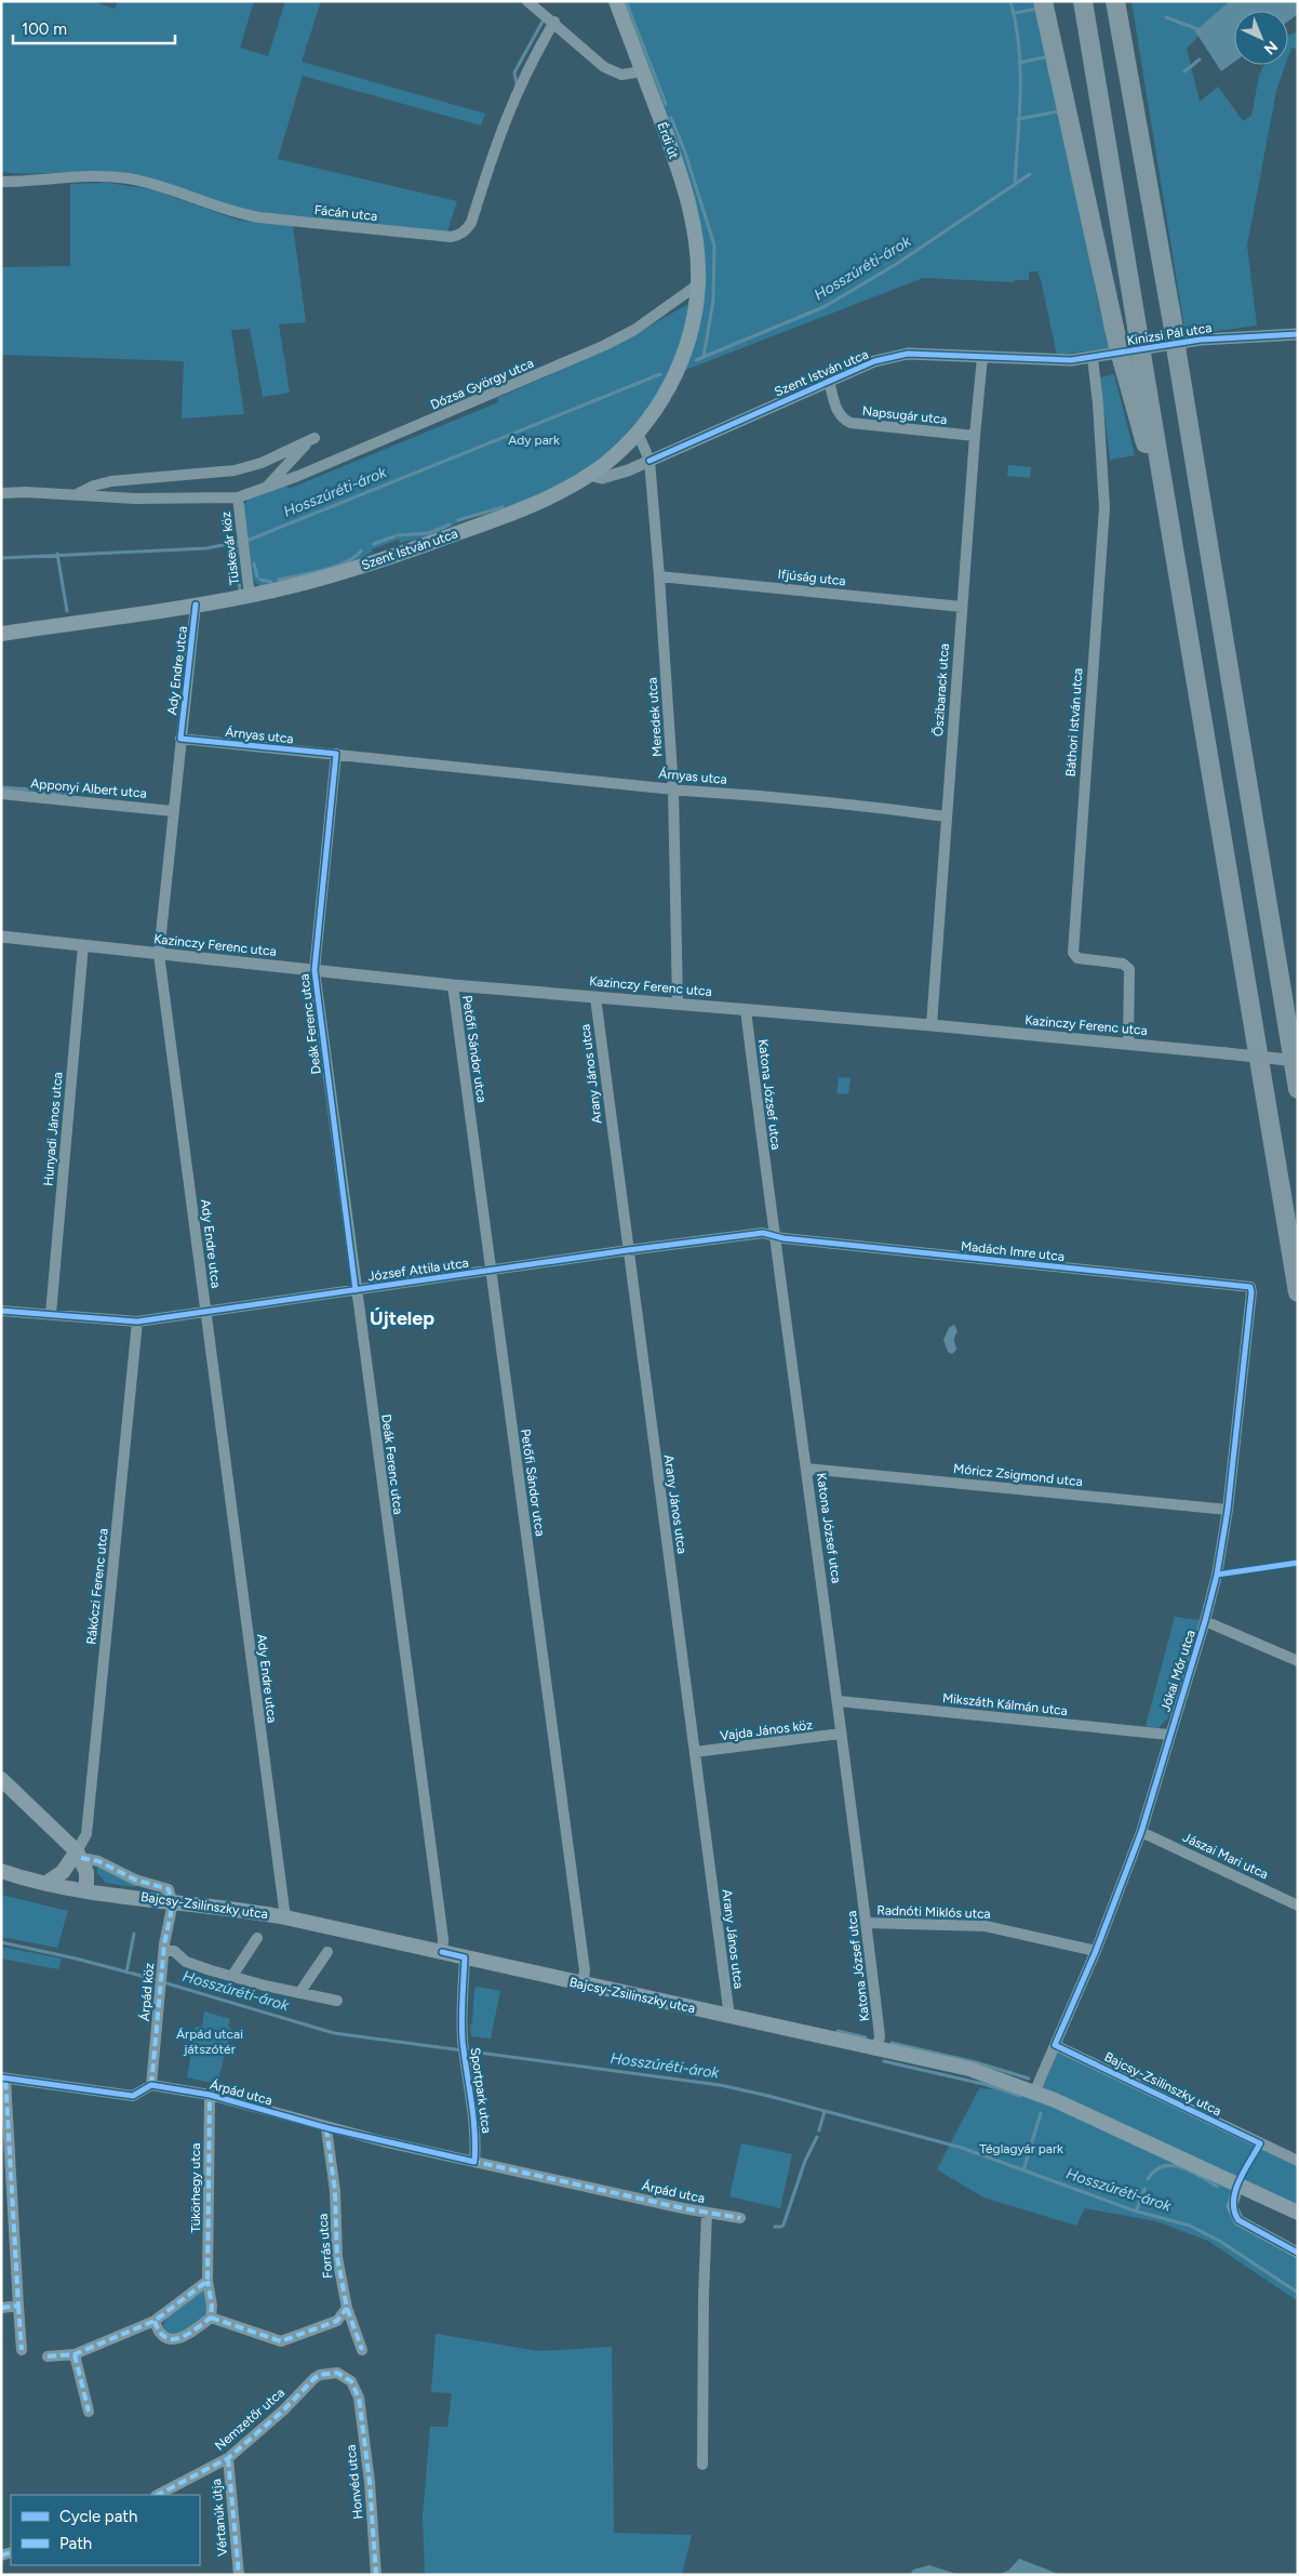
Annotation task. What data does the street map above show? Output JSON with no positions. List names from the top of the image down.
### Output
{
  "streets": {
    "main road": ["Érdi út", "Szent István utca", "Bajcsy-Zsilinszky utca"],
    "street": [
      "Fácán utca",
      "Kinizsi Pál utca",
      "Dózsa György utca",
      "Napsugár utca",
      "Tüskevár köz",
      "Ifjúság utca",
      "Ady Endre utca",
      "Őszibarack utca",
      "Meredek utca",
      "Báthori István utca",
      "Árnyas utca",
      "Apponyi Albert utca",
      "Kazinczy Ferenc utca",
      "Deák Ferenc utca",
      "Petőfi Sándor utca",
      "Arany János utca",
      "Katona József utca",
      "Hunyadi János utca",
      "Madách Imre utca",
      "József Attila utca",
      "Móricz Zsigmond utca",
      "Rákóczi Ferenc utca",
      "Jókai Mór utca",
      "Mikszáth Kálmán utca",
      "Vajda János köz",
      "Jászai Mari utca",
      "Radnóti Miklós utca",
      "Árpád köz",
      "Sportpark utca",
      "Árpád utca",
      "Tükörhegy utca",
      "Forrás utca",
      "Nemzetőr utca",
      "Honvéd utca",
      "Vértanúk útja"
    ]
  },
  "crossings": [
    ["Érdi út", "Szent István utca"],
    ["Érdi út", "Dózsa György utca"],
    ["Érdi út", "Meredek utca"],
    ["Kinizsi Pál utca", "Szent István utca"],
    ["Szent István utca", "Napsugár utca"],
    ["Szent István utca", "Tüskevár köz"],
    ["Szent István utca", "Ady Endre utca"],
    ["Szent István utca", "Őszibarack utca"],
    ["Szent István utca", "Meredek utca"],
    ["Szent István utca", "Báthori István utca"],
    ["Dózsa György utca", "Tüskevár köz"],
    ["Napsugár utca", "Őszibarack utca"],
    ["Ifjúság utca", "Őszibarack utca"],
    ["Ifjúság utca", "Meredek utca"],
    ["Ady Endre utca", "Árnyas utca"],
    ["Ady Endre utca", "Apponyi Albert utca"],
    ["Ady Endre utca", "Kazinczy Ferenc utca"],
    ["Ady Endre utca", "József Attila utca"],
    ["Ady Endre utca", "Bajcsy-Zsilinszky utca"],
    ["Őszibarack utca", "Árnyas utca"],
    ["Őszibarack utca", "Kazinczy Ferenc utca"],
    ["Meredek utca", "Árnyas utca"],
    ["Meredek utca", "Kazinczy Ferenc utca"],
    ["Báthori István utca", "Kazinczy Ferenc utca"],
    ["Árnyas utca", "Deák Ferenc utca"],
    ["Kazinczy Ferenc utca", "Deák Ferenc utca"],
    ["Kazinczy Ferenc utca", "Petőfi Sándor utca"],
    ["Kazinczy Ferenc utca", "Arany János utca"],
    ["Kazinczy Ferenc utca", "Katona József utca"],
    ["Kazinczy Ferenc utca", "Hunyadi János utca"],
    ["Deák Ferenc utca", "József Attila utca"],
    ["Deák Ferenc utca", "Bajcsy-Zsilinszky utca"],
    ["Petőfi Sándor utca", "József Attila utca"],
    ["Petőfi Sándor utca", "Bajcsy-Zsilinszky utca"],
    ["Arany János utca", "József Attila utca"],
    ["Arany János utca", "Vajda János köz"],
    ["Arany János utca", "Bajcsy-Zsilinszky utca"],
    ["Katona József utca", "Madách Imre utca"],
    ["Katona József utca", "József Attila utca"],
    ["Katona József utca", "Móricz Zsigmond utca"],
    ["Katona József utca", "Mikszáth Kálmán utca"],
    ["Katona József utca", "Vajda János köz"],
    ["Katona József utca", "Bajcsy-Zsilinszky utca"],
    ["Katona József utca", "Radnóti Miklós utca"],
    ["Hunyadi János utca", "József Attila utca"],
    ["Madách Imre utca", "József Attila utca"],
    ["Madách Imre utca", "Jókai Mór utca"],
    ["József Attila utca", "Rákóczi Ferenc utca"],
    ["Móricz Zsigmond utca", "Jókai Mór utca"],
    ["Jókai Mór utca", "Mikszáth Kálmán utca"],
    ["Jókai Mór utca", "Jászai Mari utca"],
    ["Jókai Mór utca", "Bajcsy-Zsilinszky utca"],
    ["Jókai Mór utca", "Radnóti Miklós utca"],
    ["Bajcsy-Zsilinszky utca", "Árpád köz"],
    ["Bajcsy-Zsilinszky utca", "Sportpark utca"],
    ["Árpád köz", "Árpád utca"],
    ["Sportpark utca", "Árpád utca"],
    ["Árpád utca", "Tükörhegy utca"],
    ["Árpád utca", "Forrás utca"],
    ["Nemzetőr utca", "Honvéd utca"],
    ["Nemzetőr utca", "Vértanúk útja"]
  ],
  "districts": ["Újtelep"],
  "water": ["Hosszúréti-árok"],
  "parks": ["Ady park", "Árpád utcai játszótér", "Téglagyár park"],
  "legend": ["Cycle path", "Path"],
  "scale_bar": "100 m",
  "north": "bottom right"
}
